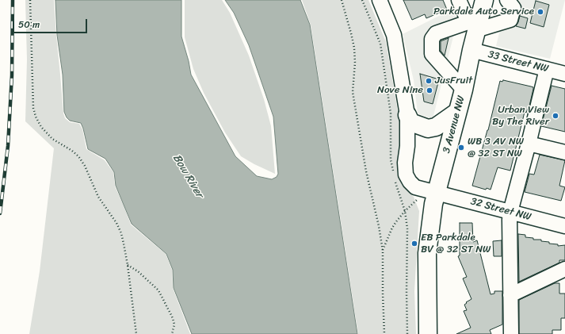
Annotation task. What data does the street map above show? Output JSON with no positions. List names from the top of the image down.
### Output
{
  "streets": {
    "main road": ["3 Avenue NW"],
    "street": ["33 Street NW", "32 Street NW"]
  },
  "crossings": [
    ["33 Street NW", "3 Avenue NW"],
    ["3 Avenue NW", "32 Street NW"]
  ],
  "water": ["Bow River"],
  "places": [
    "Parkdale Auto Service",
    "JusFruit",
    "Nove Nine",
    "Urban View By The River",
    "WB 3 AV NW @ 32 ST NW",
    "EB Parkdale BV @ 32 ST NW"
  ],
  "scale_bar": "50 m"
}
